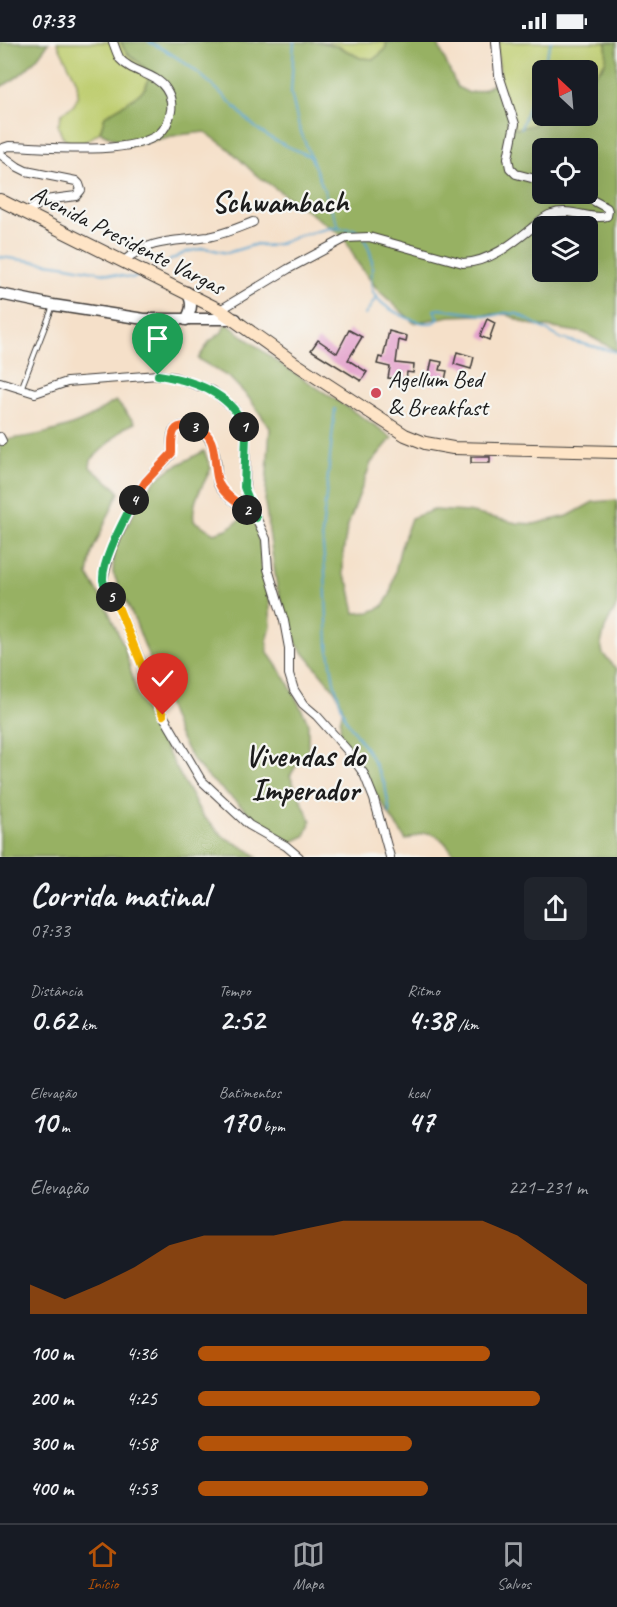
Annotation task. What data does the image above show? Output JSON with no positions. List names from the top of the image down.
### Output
{
  "streets": {
    "main road": ["Avenida Presidente Vargas"]
  },
  "districts": ["Schwambach", "Vivendas do Imperador"],
  "places": ["Agellum Bed & Breakfast"],
  "north": "top left",
  "page": {
    "status": "07:33",
    "pins": [
      "1",
      "3",
      "4",
      "2",
      "5"
    ],
    "heading": ["Corrida matinal", "07:33"],
    "stats": [
      ["Distância", "0.62 km"],
      ["Tempo", "2:52"],
      ["Ritmo", "4:38 /km"],
      ["Elevação", "10 m"],
      ["Batimentos", "170 bpm"],
      ["kcal", "47"]
    ],
    "chart": ["Elevação", "221–231 m"],
    "list": [
      {
        "name": "100 m",
        "note": "4:36"
      },
      {
        "name": "200 m",
        "note": "4:25"
      },
      {
        "name": "300 m",
        "note": "4:58"
      },
      {
        "name": "400 m",
        "note": "4:53"
      }
    ],
    "tabs": ["Início", "Mapa", "Salvos"]
  }
}
